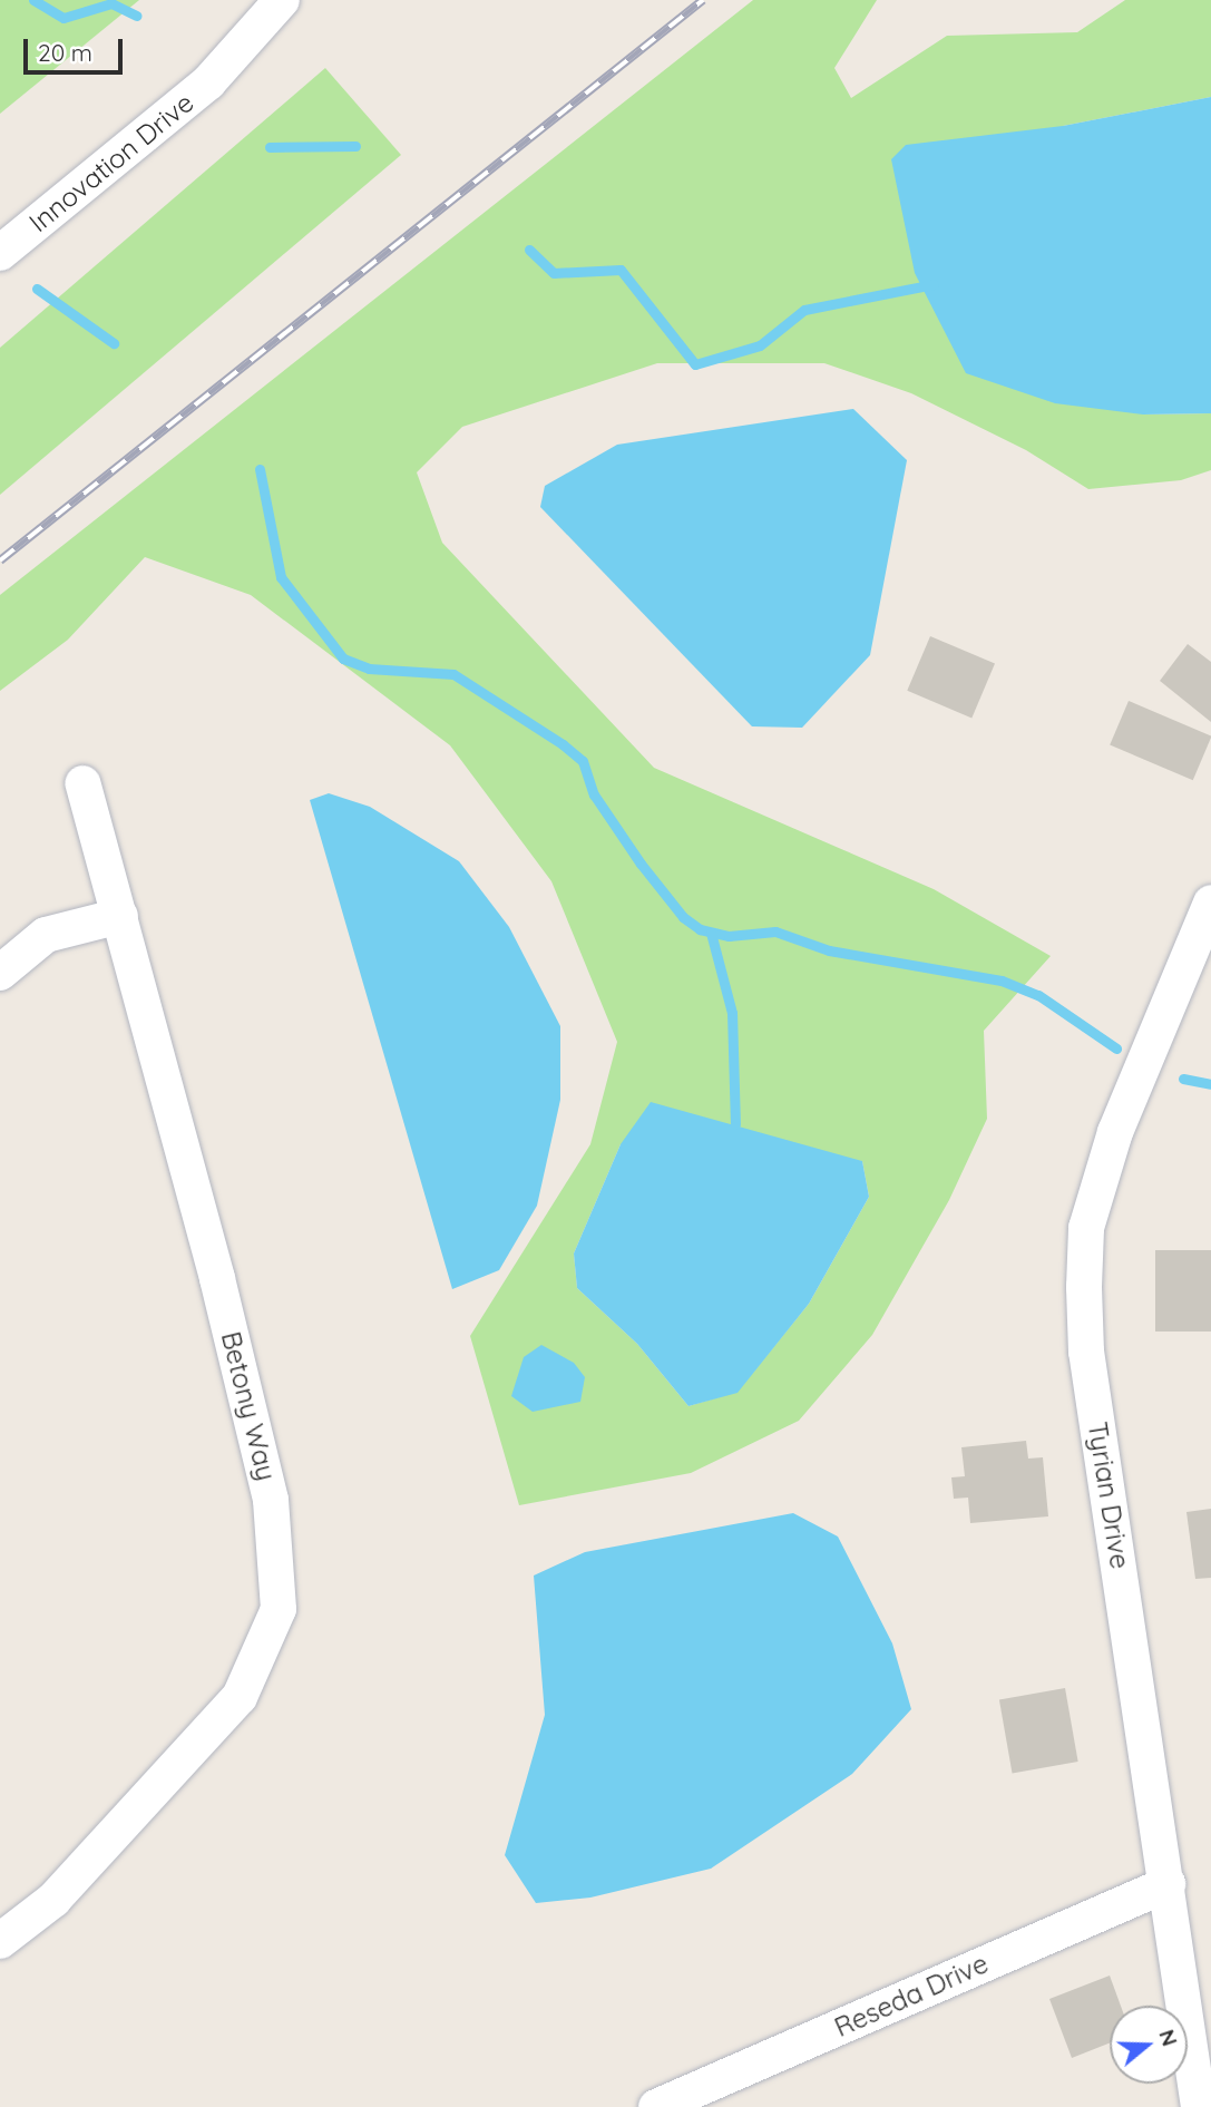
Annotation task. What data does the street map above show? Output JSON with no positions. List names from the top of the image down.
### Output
{
  "streets": {
    "street": [
      "Innovation Drive",
      "Betony Way",
      "Tyrian Drive",
      "Reseda Drive"
    ]
  },
  "crossings": [
    ["Tyrian Drive", "Reseda Drive"]
  ],
  "scale_bar": "20 m",
  "north": "right"
}
